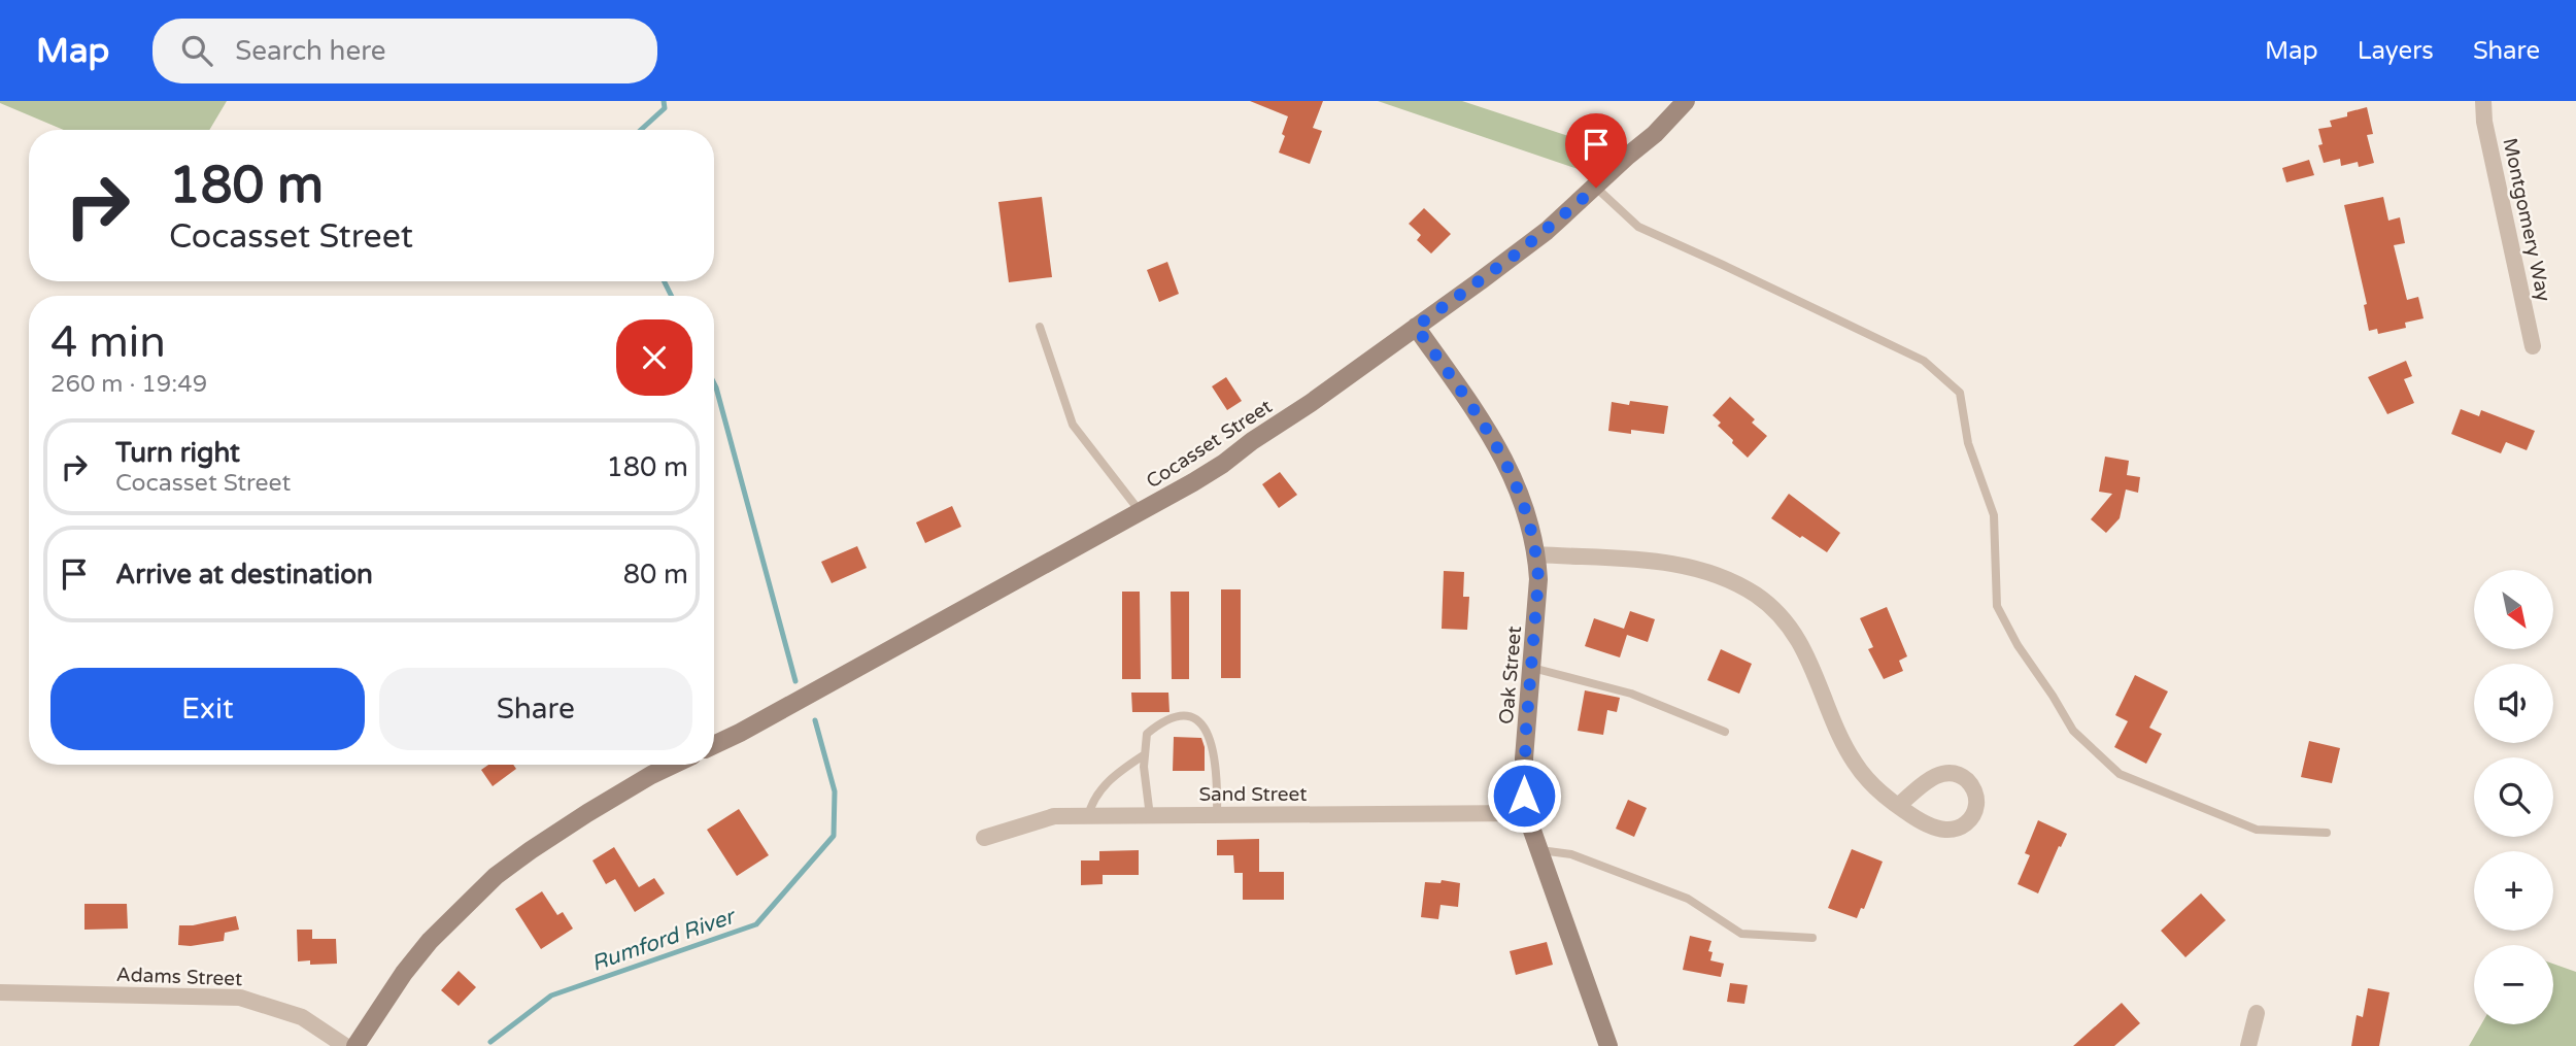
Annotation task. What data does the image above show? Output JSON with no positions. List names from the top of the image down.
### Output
{
  "streets": {
    "main road": ["Cocasset Street", "Oak Street"],
    "street": ["Montgomery Way", "Sand Street", "Adams Street"]
  },
  "crossings": [
    ["Cocasset Street", "Oak Street"],
    ["Oak Street", "Sand Street"]
  ],
  "water": ["Rumford River"],
  "north": "bottom right",
  "page": {
    "header": "Map",
    "search": "Search here",
    "nav": ["Map", "Layers", "Share"],
    "turn": ["180 m", "Cocasset Street"],
    "heading": ["4 min", "260 m · 19:49"],
    "list": [
      {
        "name": "Turn right",
        "note": "Cocasset Street",
        "value": "180 m"
      },
      {
        "name": "Arrive at destination",
        "value": "80 m"
      }
    ],
    "map_buttons": ["+", "−"],
    "buttons": ["Exit", "Share"]
  }
}
